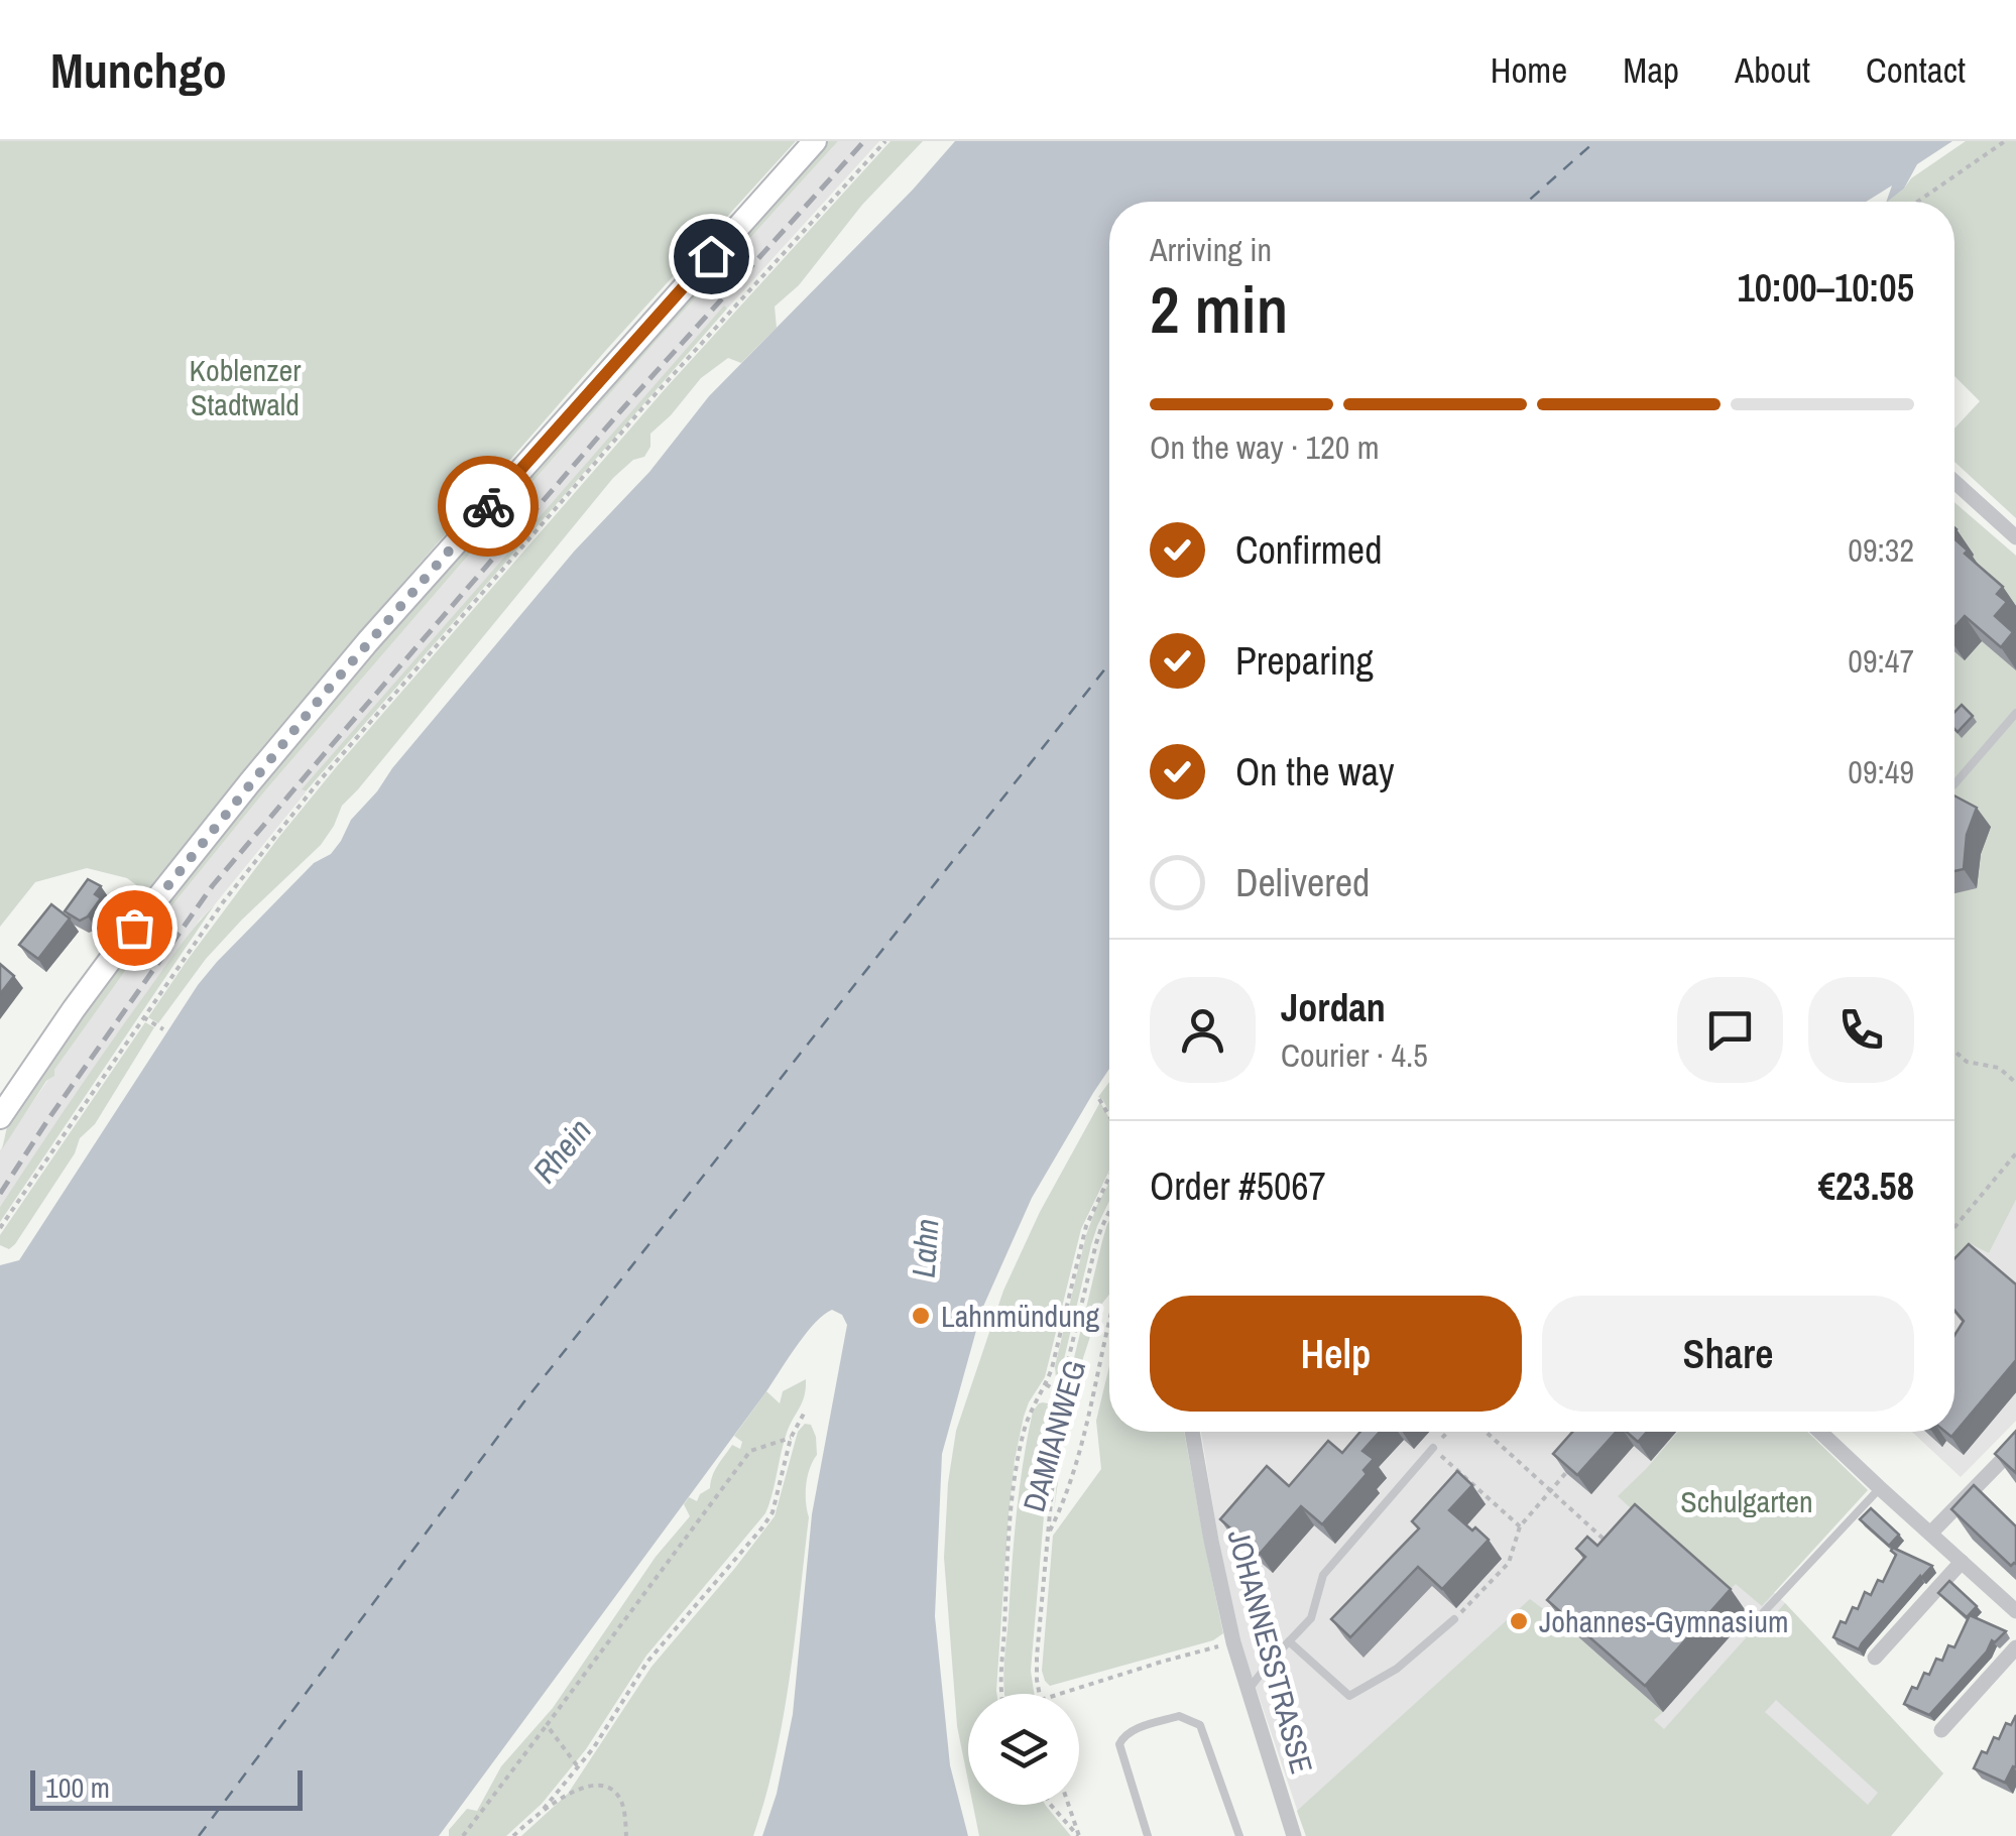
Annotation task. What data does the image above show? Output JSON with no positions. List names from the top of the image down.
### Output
{
  "streets": {
    "street": ["JOHANNESSTRASSE"],
    "path": ["DAMIANWEG"]
  },
  "water": ["Rhein", "Lahn"],
  "parks": ["Koblenzer Stadtwald", "Schulgarten"],
  "places": ["Lahnmündung", "Johannes-Gymnasium"],
  "scale_bar": "100 m",
  "page": {
    "header": "Munchgo",
    "nav": [
      "Home",
      "Map",
      "About",
      "Contact"
    ],
    "heading": ["2 min", "Arriving in", "10:00–10:05"],
    "panel": [
      "Jordan",
      "Courier · 4.5",
      "Order #5067",
      "€23.58"
    ],
    "bar": "On the way · 120 m",
    "list": [
      ["Confirmed", "09:32"],
      ["Preparing", "09:47"],
      ["On the way", "09:49"],
      "Delivered"
    ],
    "buttons": ["Help", "Share"],
    "scale": "100 m"
  }
}
